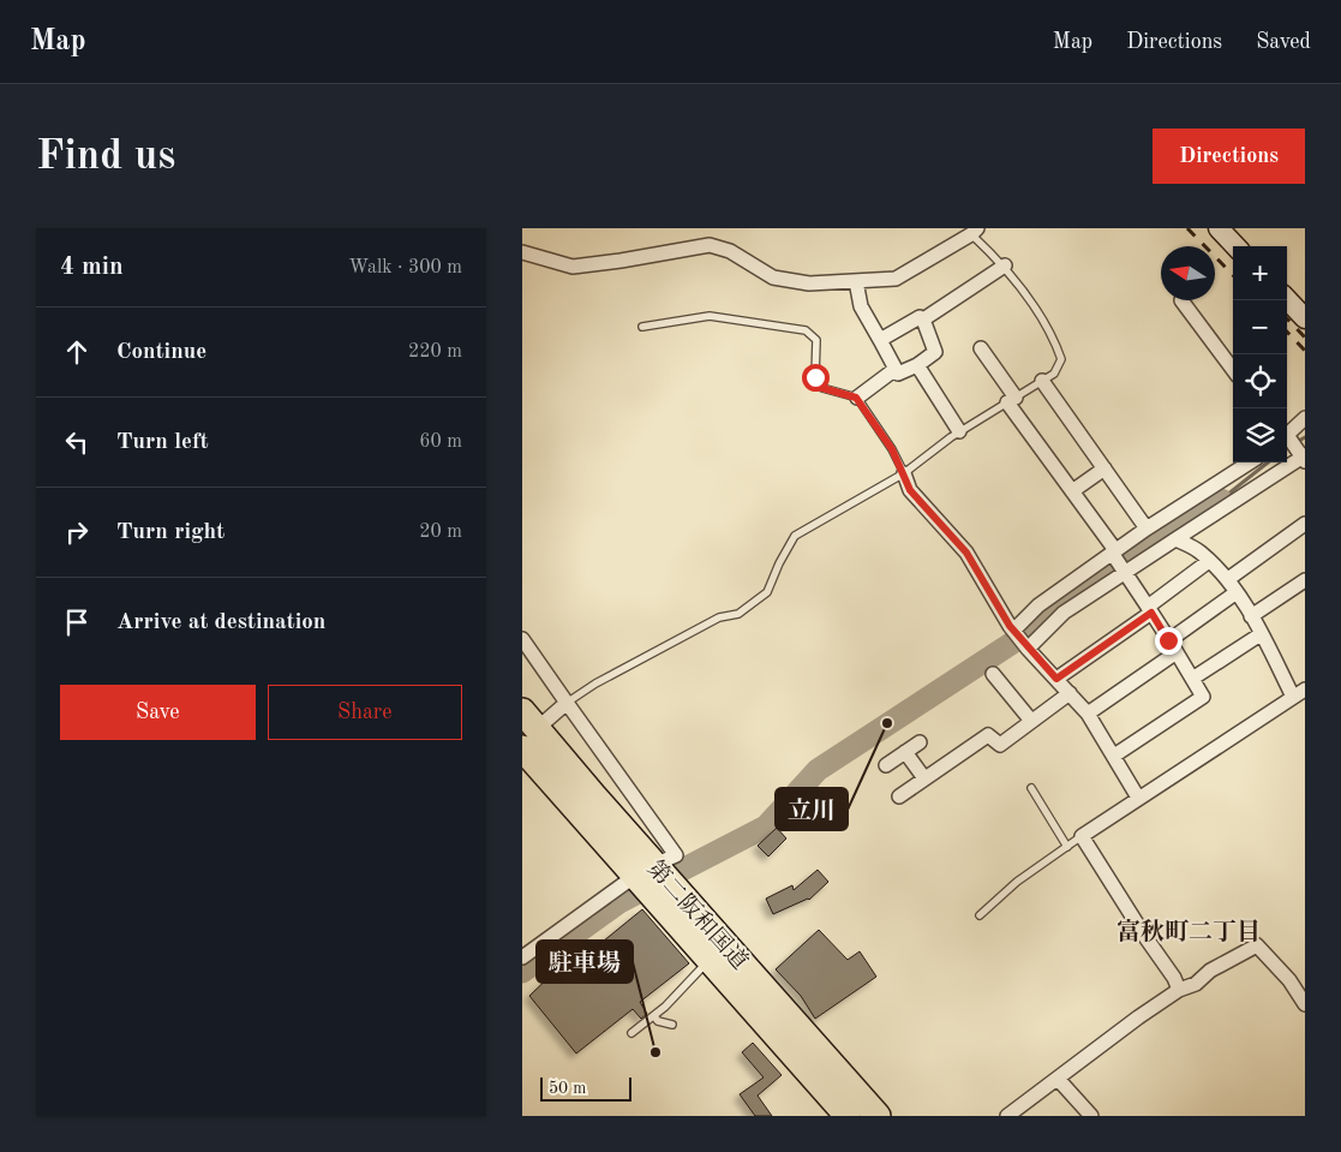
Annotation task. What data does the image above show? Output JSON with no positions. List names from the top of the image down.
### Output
{
  "streets": {
    "highway": ["第二阪和国道"]
  },
  "districts": ["富秋町二丁目"],
  "places": ["立川", "駐車場"],
  "scale_bar": "50 m",
  "north": "left",
  "page": {
    "header": "Map",
    "nav": ["Map", "Directions", "Saved"],
    "buttons": [
      "Directions",
      ["Save", "Share"]
    ],
    "title": "Find us",
    "heading": ["4 min", "Walk · 300 m"],
    "map_buttons": ["+", "−"],
    "list": [
      ["Continue", "220 m"],
      ["Turn left", "60 m"],
      ["Turn right", "20 m"],
      "Arrive at destination"
    ],
    "scale": "50 m"
  }
}
